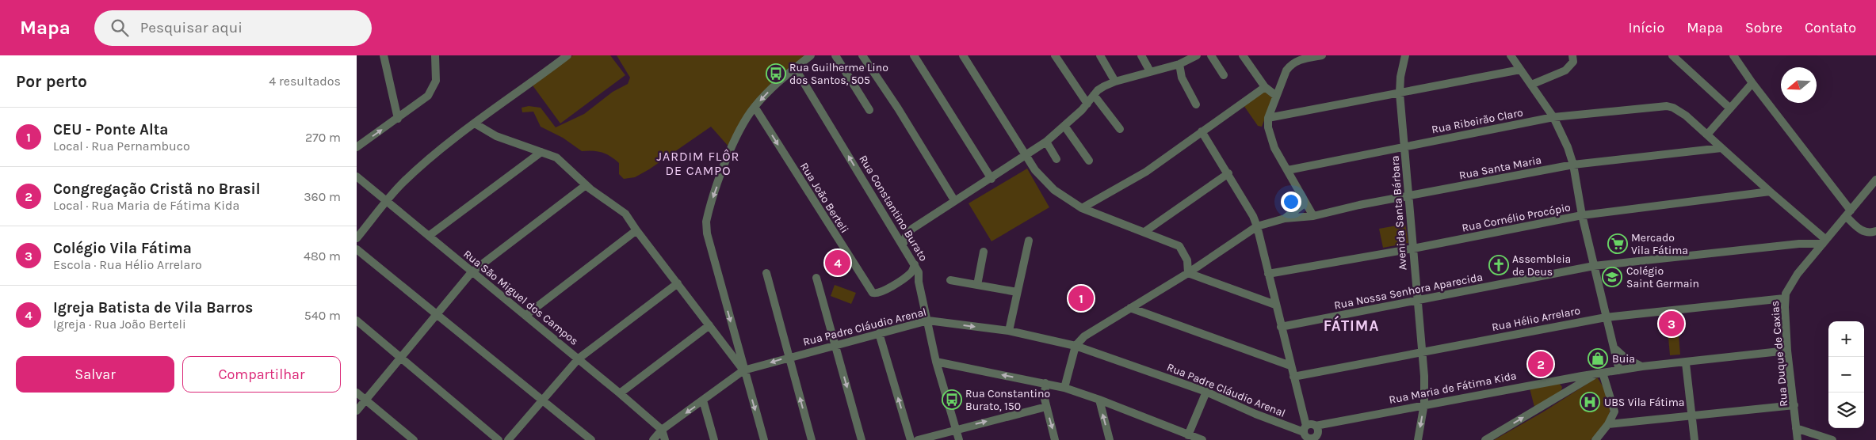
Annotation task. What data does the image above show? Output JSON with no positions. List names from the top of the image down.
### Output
{
  "streets": {
    "street": [
      "Rua Ribeirão Claro",
      "Rua Santa Maria",
      "Rua João Berteli",
      "Rua Constantino Burato",
      "Avenida Santa Bárbara",
      "Rua Cornélio Procópio",
      "Rua Nossa Senhora Aparecida",
      "Rua São Miguel dos Campos",
      "Rua Hélio Arrelaro",
      "Rua Padre Cláudio Arenal",
      "Rua Duque de Caxias",
      "Rua Maria de Fátima Kida"
    ]
  },
  "crossings": [
    ["Rua Ribeirão Claro", "Avenida Santa Bárbara"],
    ["Rua Santa Maria", "Avenida Santa Bárbara"],
    ["Rua João Berteli", "Rua Constantino Burato"],
    ["Rua Constantino Burato", "Rua Padre Cláudio Arenal"],
    ["Avenida Santa Bárbara", "Rua Cornélio Procópio"],
    ["Avenida Santa Bárbara", "Rua Nossa Senhora Aparecida"],
    ["Avenida Santa Bárbara", "Rua Hélio Arrelaro"],
    ["Avenida Santa Bárbara", "Rua Maria de Fátima Kida"],
    ["Rua Nossa Senhora Aparecida", "Rua Duque de Caxias"],
    ["Rua São Miguel dos Campos", "Rua Padre Cláudio Arenal"],
    ["Rua Hélio Arrelaro", "Rua Duque de Caxias"],
    ["Rua Padre Cláudio Arenal", "Rua Maria de Fátima Kida"],
    ["Rua Duque de Caxias", "Rua Maria de Fátima Kida"]
  ],
  "districts": ["JARDIM FLÔR DE CAMPO", "FÁTIMA"],
  "places": {
    "bus stop": ["Rua Guilherme Lino dos Santos, 505", "Rua Constantino Burato, 150"],
    "supermarket": ["Mercado Vila Fátima"],
    "church": ["Assembleia de Deus"],
    "school or university": ["Colégio Saint Germain"],
    "shop": ["Buia"],
    "hospital": ["UBS Vila Fátima"]
  },
  "north": "left",
  "page": {
    "header": "Mapa",
    "search": "Pesquisar aqui",
    "nav": [
      "Início",
      "Mapa",
      "Sobre",
      "Contato"
    ],
    "heading": ["Por perto", "4 resultados"],
    "list": [
      {
        "mark": "1",
        "name": "CEU - Ponte Alta",
        "note": "Local · Rua Pernambuco",
        "value": "270 m"
      },
      {
        "mark": "2",
        "name": "Congregação Cristã no Brasil",
        "note": "Local · Rua Maria de Fátima Kida",
        "value": "360 m"
      },
      {
        "mark": "3",
        "name": "Colégio Vila Fátima",
        "note": "Escola · Rua Hélio Arrelaro",
        "value": "480 m"
      },
      {
        "mark": "4",
        "name": "Igreja Batista de Vila Barros",
        "note": "Igreja · Rua João Berteli",
        "value": "540 m"
      }
    ],
    "pins": [
      "4",
      "1",
      "3",
      "2"
    ],
    "map_buttons": ["+", "−"],
    "buttons": ["Salvar", "Compartilhar"]
  }
}
